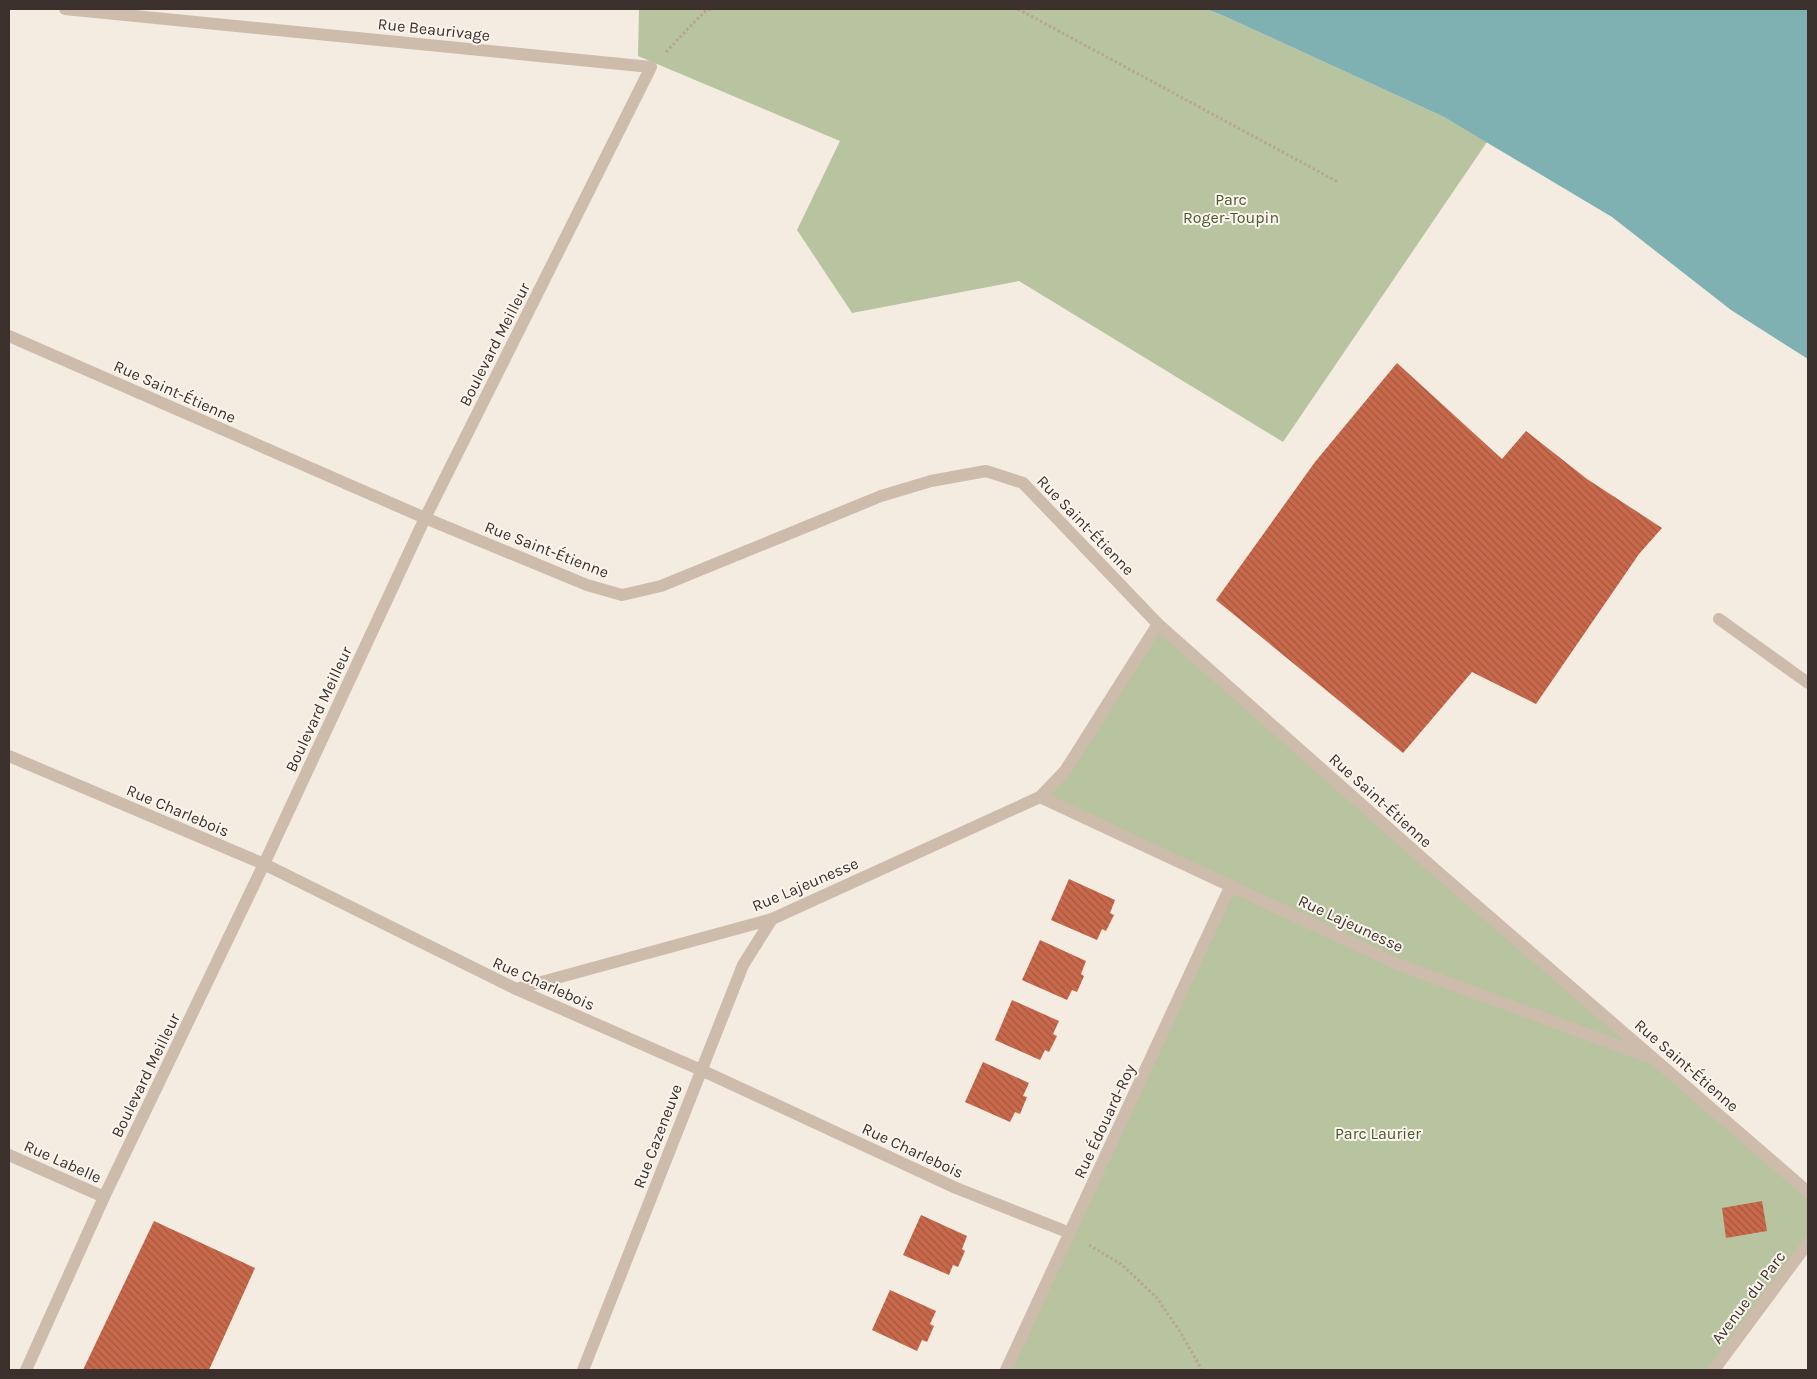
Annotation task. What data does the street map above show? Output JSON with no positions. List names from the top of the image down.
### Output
{
  "streets": {
    "street": [
      "Rue Beaurivage",
      "Boulevard Meilleur",
      "Rue Saint-Étienne",
      "Rue Charlebois",
      "Rue Lajeunesse",
      "Rue Édouard-Roy",
      "Rue Cazeneuve",
      "Rue Labelle",
      "Avenue du Parc"
    ]
  },
  "crossings": [
    ["Rue Beaurivage", "Boulevard Meilleur"],
    ["Boulevard Meilleur", "Rue Saint-Étienne"],
    ["Boulevard Meilleur", "Rue Charlebois"],
    ["Boulevard Meilleur", "Rue Labelle"],
    ["Rue Saint-Étienne", "Rue Lajeunesse"],
    ["Rue Charlebois", "Rue Lajeunesse"],
    ["Rue Charlebois", "Rue Édouard-Roy"],
    ["Rue Charlebois", "Rue Cazeneuve"],
    ["Rue Lajeunesse", "Rue Édouard-Roy"],
    ["Rue Lajeunesse", "Rue Cazeneuve"]
  ],
  "parks": ["Parc Roger-Toupin", "Parc Laurier"]
}
